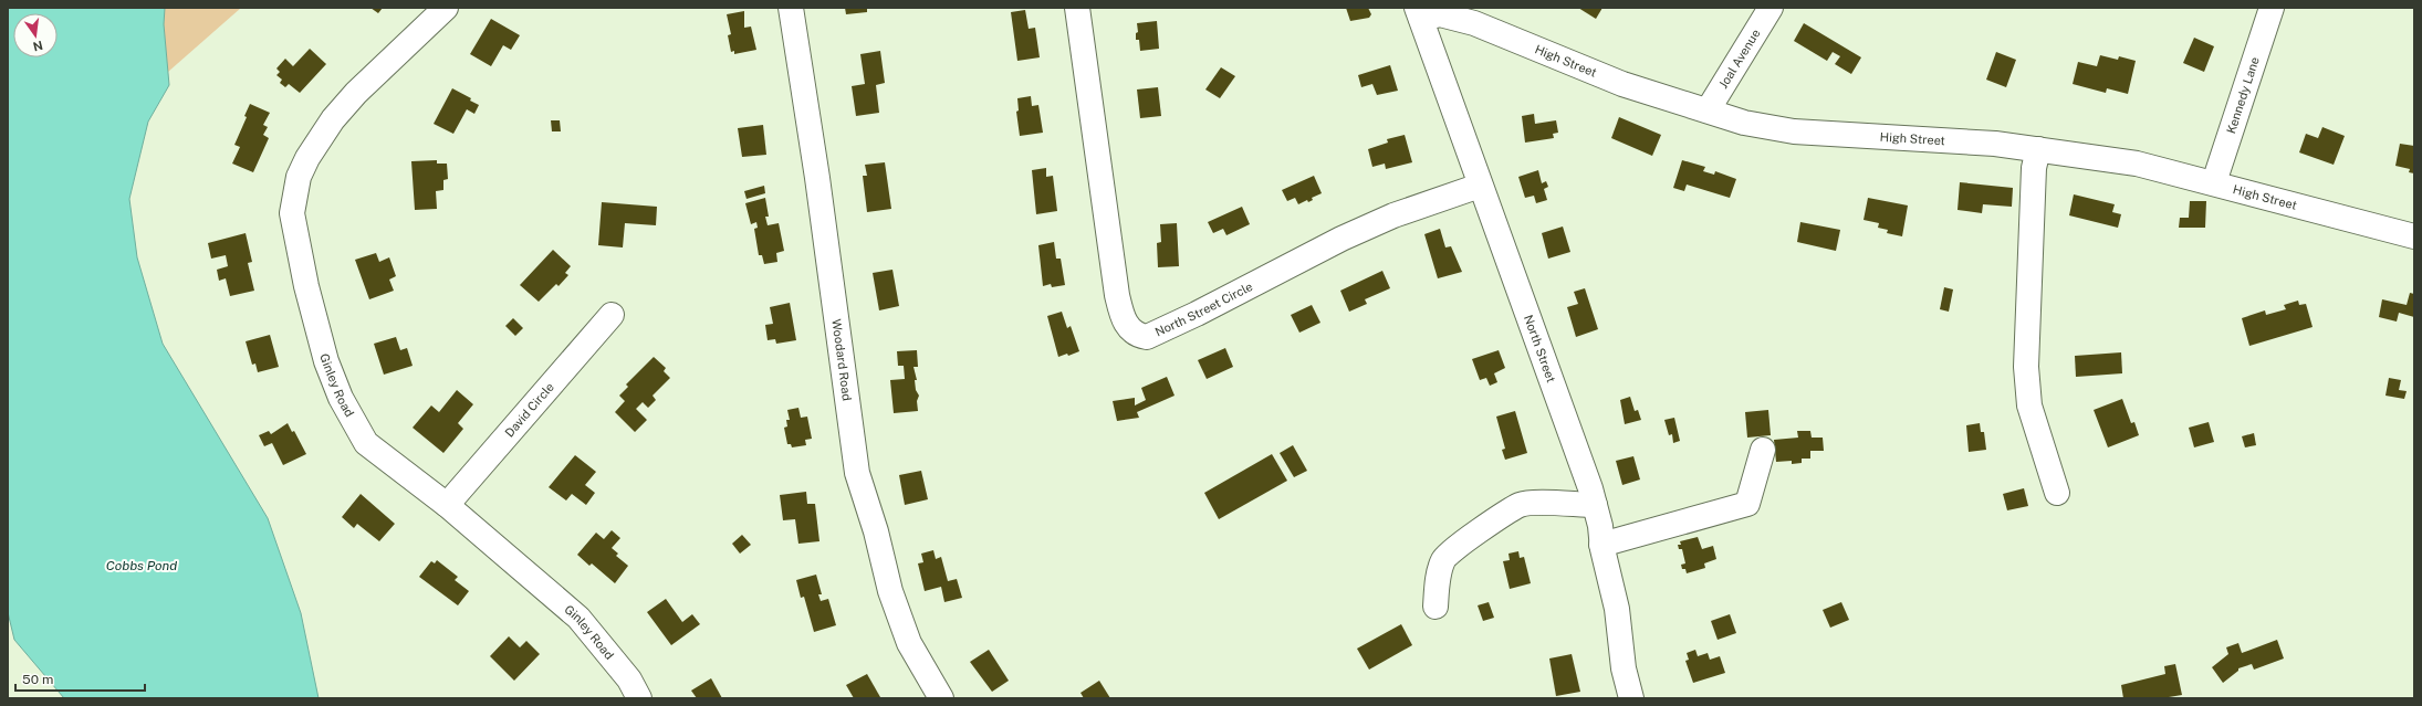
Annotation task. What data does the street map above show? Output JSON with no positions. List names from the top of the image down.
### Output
{
  "streets": {
    "street": [
      "Joal Avenue",
      "High Street",
      "Kennedy Lane",
      "North Street Circle",
      "North Street",
      "Woodard Road",
      "Ginley Road",
      "David Circle"
    ]
  },
  "crossings": [
    ["Joal Avenue", "High Street"],
    ["High Street", "Kennedy Lane"],
    ["High Street", "North Street"],
    ["North Street Circle", "North Street"],
    ["Ginley Road", "David Circle"]
  ],
  "water": ["Cobbs Pond"],
  "scale_bar": "50 m",
  "north": "bottom"
}
